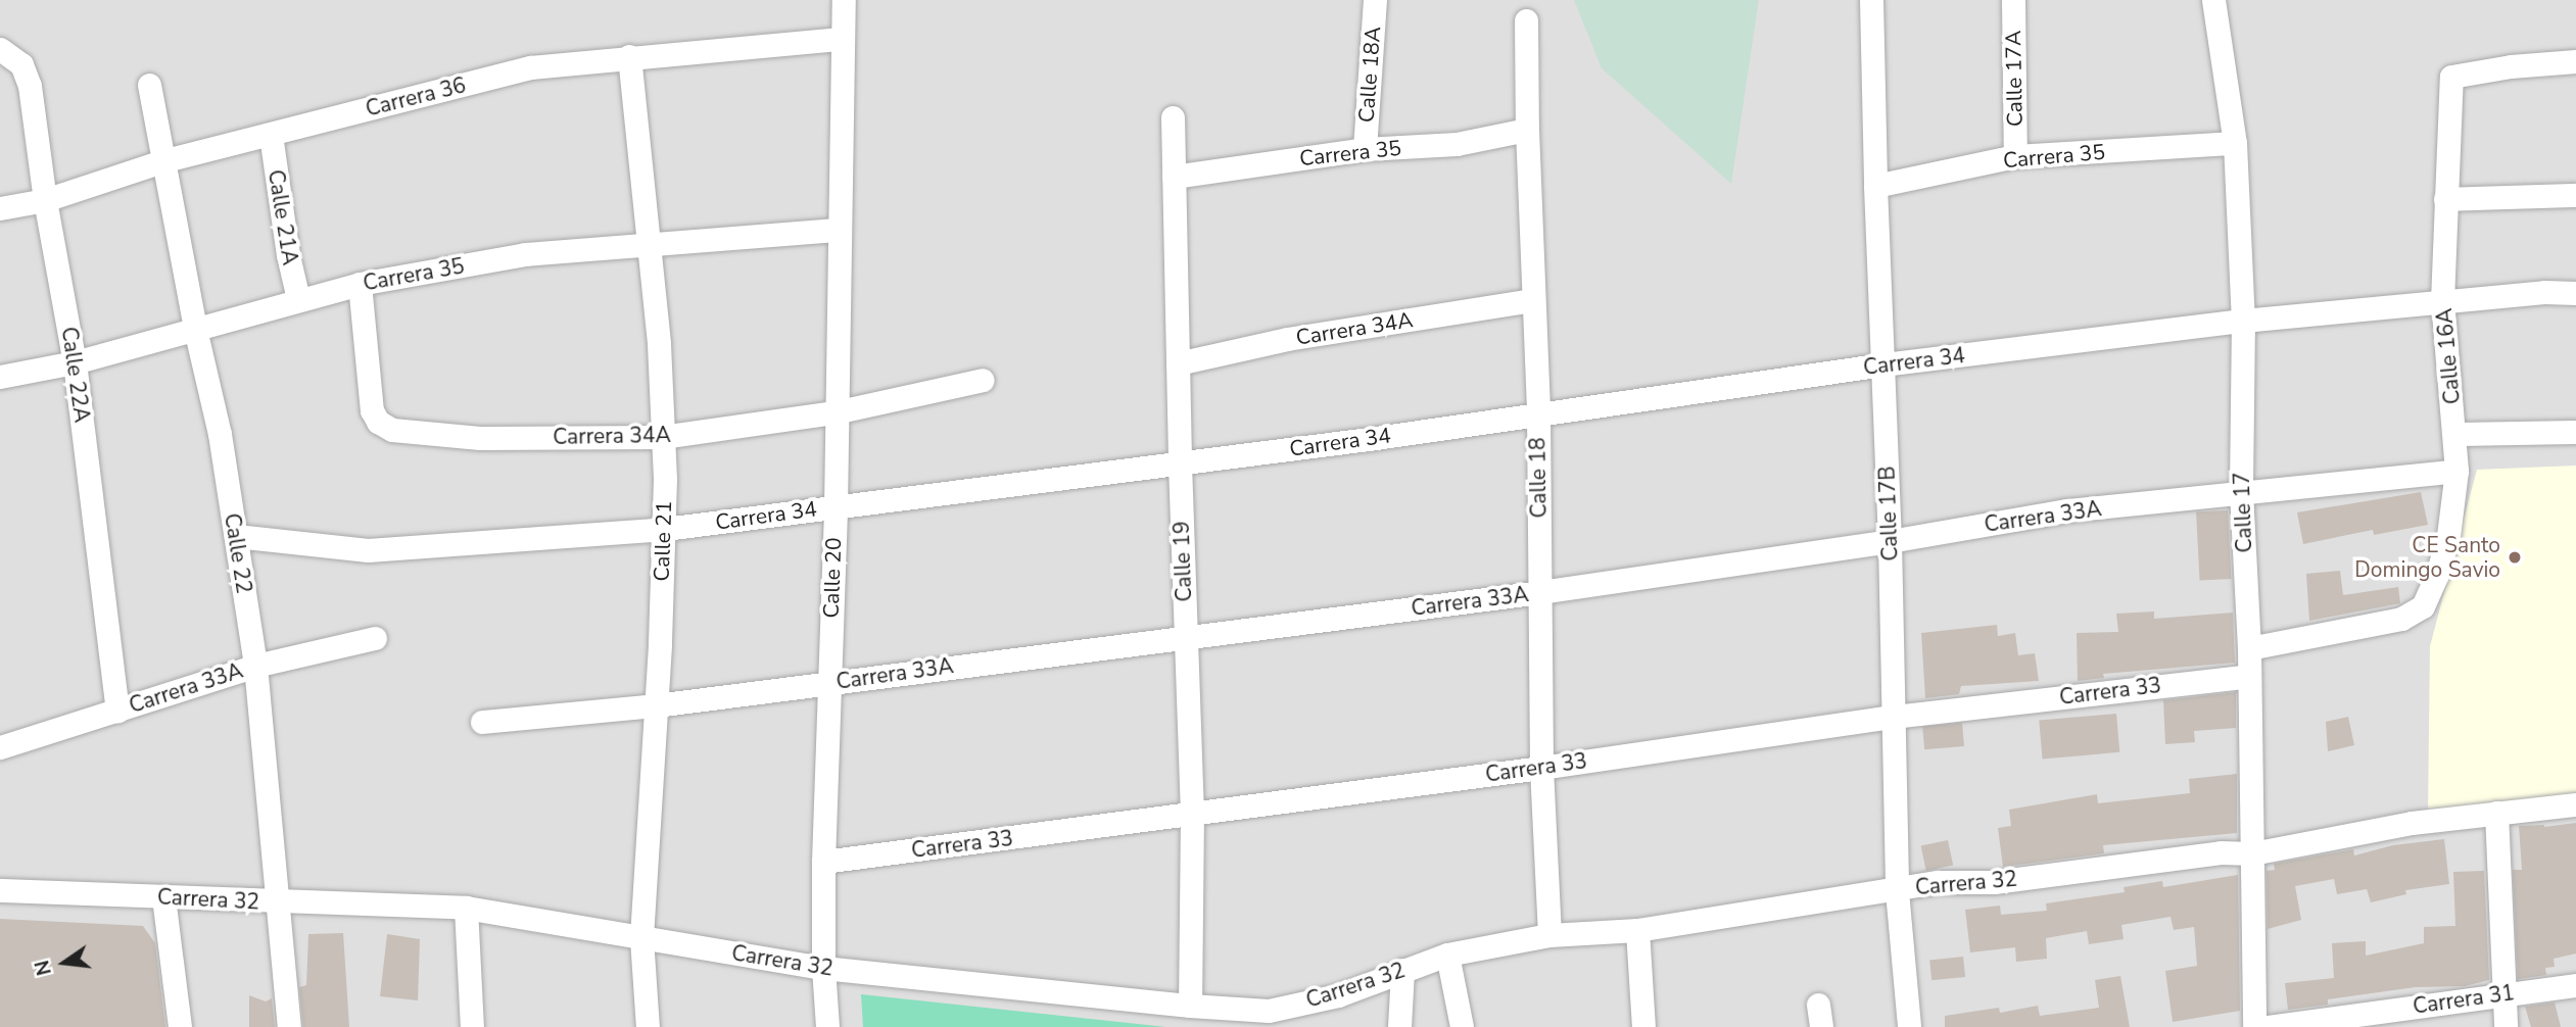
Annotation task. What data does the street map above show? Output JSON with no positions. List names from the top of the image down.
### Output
{
  "streets": {
    "street": [
      "Calle 18A",
      "Calle 17A",
      "Carrera 36",
      "Carrera 35",
      "Calle 21A",
      "Carrera 34A",
      "Calle 16A",
      "Carrera 34",
      "Calle 22A",
      "Calle 18",
      "Calle 17",
      "Calle 17B",
      "Carrera 33A",
      "Calle 21",
      "Calle 22",
      "Calle 19",
      "Calle 20",
      "Carrera 33",
      "Carrera 32",
      "Carrera 31"
    ]
  },
  "crossings": [
    ["Calle 18A", "Carrera 35"],
    ["Calle 17A", "Carrera 35"],
    ["Carrera 36", "Calle 21A"],
    ["Carrera 36", "Calle 22A"],
    ["Carrera 36", "Calle 21"],
    ["Carrera 36", "Calle 22"],
    ["Carrera 36", "Calle 20"],
    ["Carrera 35", "Calle 21A"],
    ["Carrera 35", "Carrera 34A"],
    ["Carrera 35", "Calle 22A"],
    ["Carrera 35", "Calle 18"],
    ["Carrera 35", "Calle 17"],
    ["Carrera 35", "Calle 17B"],
    ["Carrera 35", "Calle 21"],
    ["Carrera 35", "Calle 22"],
    ["Carrera 35", "Calle 19"],
    ["Carrera 35", "Calle 20"],
    ["Carrera 34A", "Calle 18"],
    ["Carrera 34A", "Calle 21"],
    ["Carrera 34A", "Calle 19"],
    ["Carrera 34A", "Calle 20"],
    ["Calle 16A", "Carrera 34"],
    ["Calle 16A", "Calle 17"],
    ["Calle 16A", "Carrera 33A"],
    ["Carrera 34", "Calle 18"],
    ["Carrera 34", "Calle 17"],
    ["Carrera 34", "Calle 17B"],
    ["Carrera 34", "Calle 21"],
    ["Carrera 34", "Calle 22"],
    ["Carrera 34", "Calle 19"],
    ["Carrera 34", "Calle 20"],
    ["Calle 22A", "Carrera 33A"],
    ["Calle 18", "Carrera 33A"],
    ["Calle 18", "Carrera 33"],
    ["Calle 18", "Carrera 32"],
    ["Calle 17", "Carrera 33A"],
    ["Calle 17", "Carrera 33"],
    ["Calle 17", "Carrera 32"],
    ["Calle 17B", "Carrera 33A"],
    ["Calle 17B", "Carrera 33"],
    ["Calle 17B", "Carrera 32"],
    ["Carrera 33A", "Calle 21"],
    ["Carrera 33A", "Calle 22"],
    ["Carrera 33A", "Calle 19"],
    ["Carrera 33A", "Calle 20"],
    ["Calle 21", "Carrera 32"],
    ["Calle 22", "Carrera 32"],
    ["Calle 19", "Carrera 33"],
    ["Calle 19", "Carrera 32"],
    ["Calle 20", "Carrera 33"],
    ["Calle 20", "Carrera 32"]
  ],
  "places": ["CE Santo Domingo Savio"],
  "north": "left"
}
